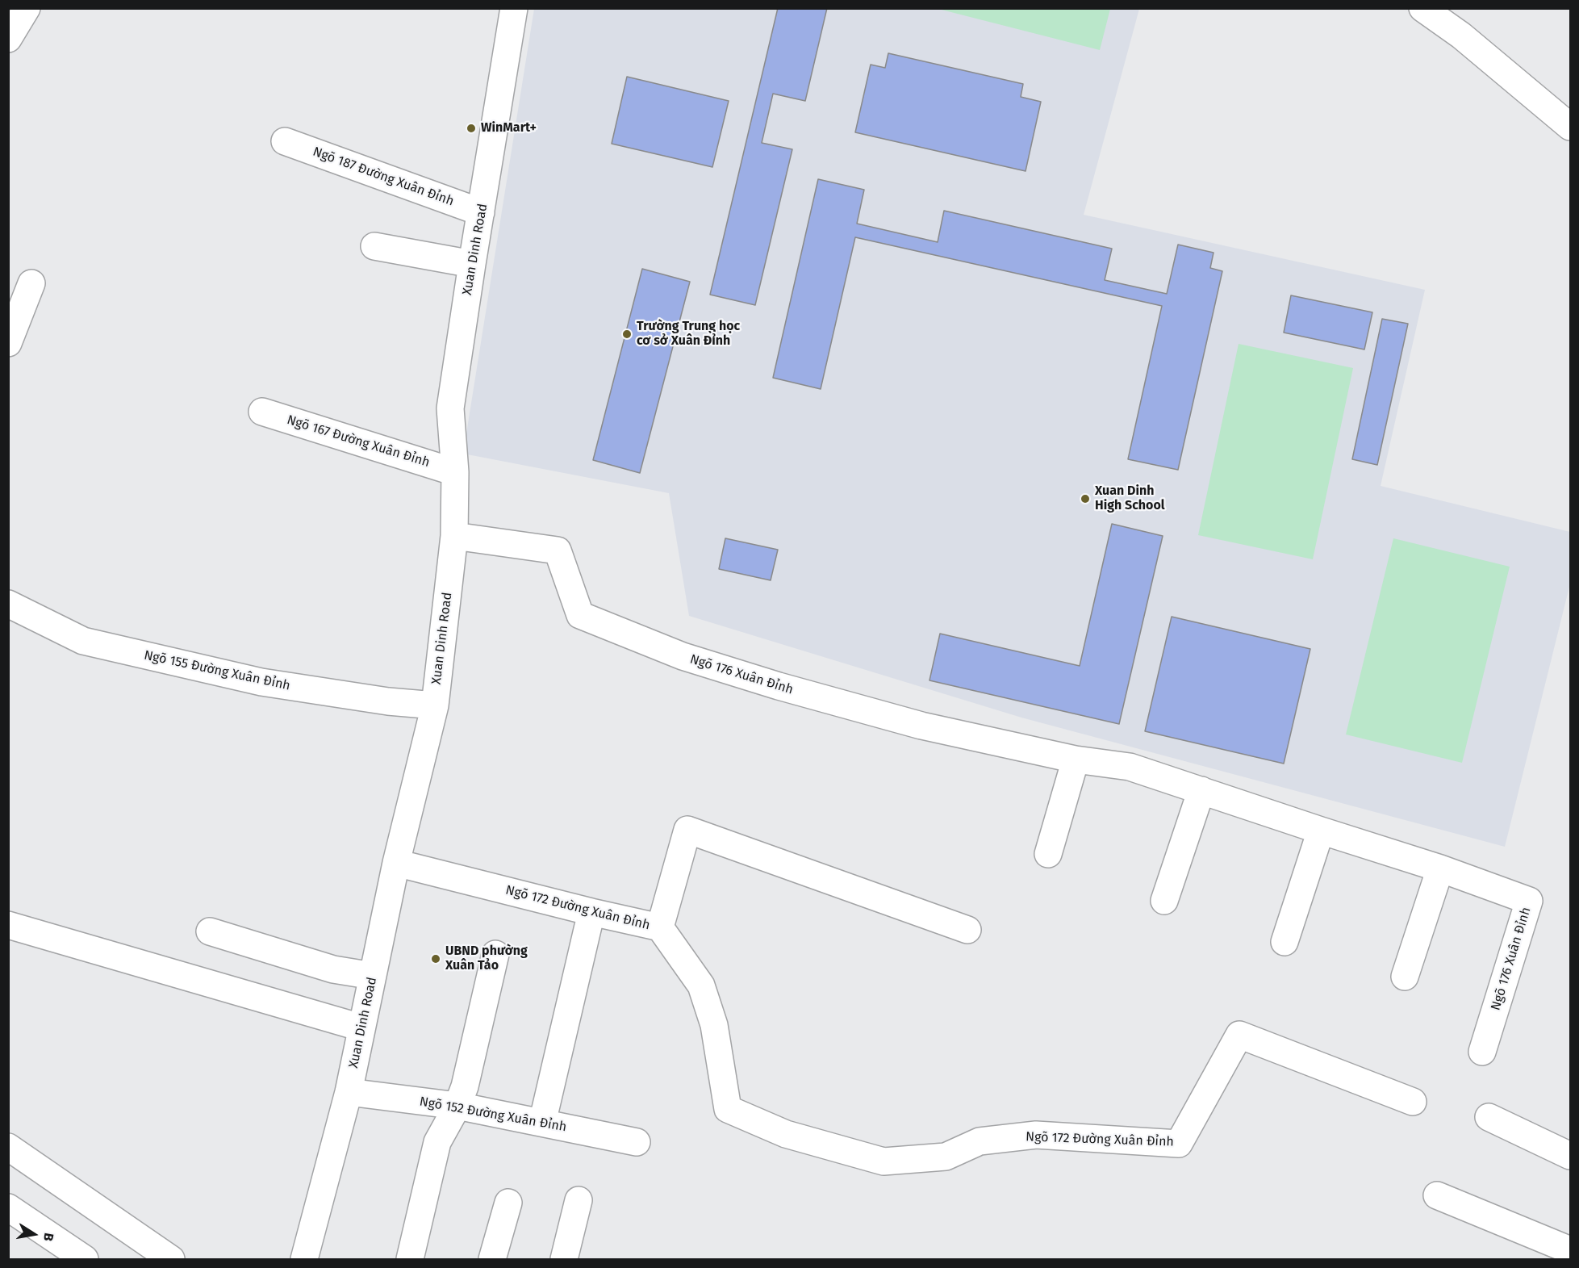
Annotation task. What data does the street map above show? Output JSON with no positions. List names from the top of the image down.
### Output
{
  "streets": {
    "street": [
      "Ngõ 187 Đường Xuân Đỉnh",
      "Xuan Dinh Road",
      "Ngõ 167 Đường Xuân Đỉnh",
      "Ngõ 155 Đường Xuân Đỉnh",
      "Ngõ 176 Xuân Đỉnh",
      "Ngõ 172 Đường Xuân Đỉnh",
      "Ngõ 152 Đường Xuân Đỉnh"
    ]
  },
  "crossings": [
    ["Ngõ 187 Đường Xuân Đỉnh", "Xuan Dinh Road"],
    ["Xuan Dinh Road", "Ngõ 167 Đường Xuân Đỉnh"],
    ["Xuan Dinh Road", "Ngõ 155 Đường Xuân Đỉnh"],
    ["Xuan Dinh Road", "Ngõ 176 Xuân Đỉnh"],
    ["Xuan Dinh Road", "Ngõ 172 Đường Xuân Đỉnh"],
    ["Xuan Dinh Road", "Ngõ 152 Đường Xuân Đỉnh"]
  ],
  "places": [
    "WinMart+",
    "Trường Trung học cơ sở Xuân Đỉnh",
    "Xuan Dinh High School",
    "UBND phường Xuân Tảo"
  ],
  "north": "right"
}
